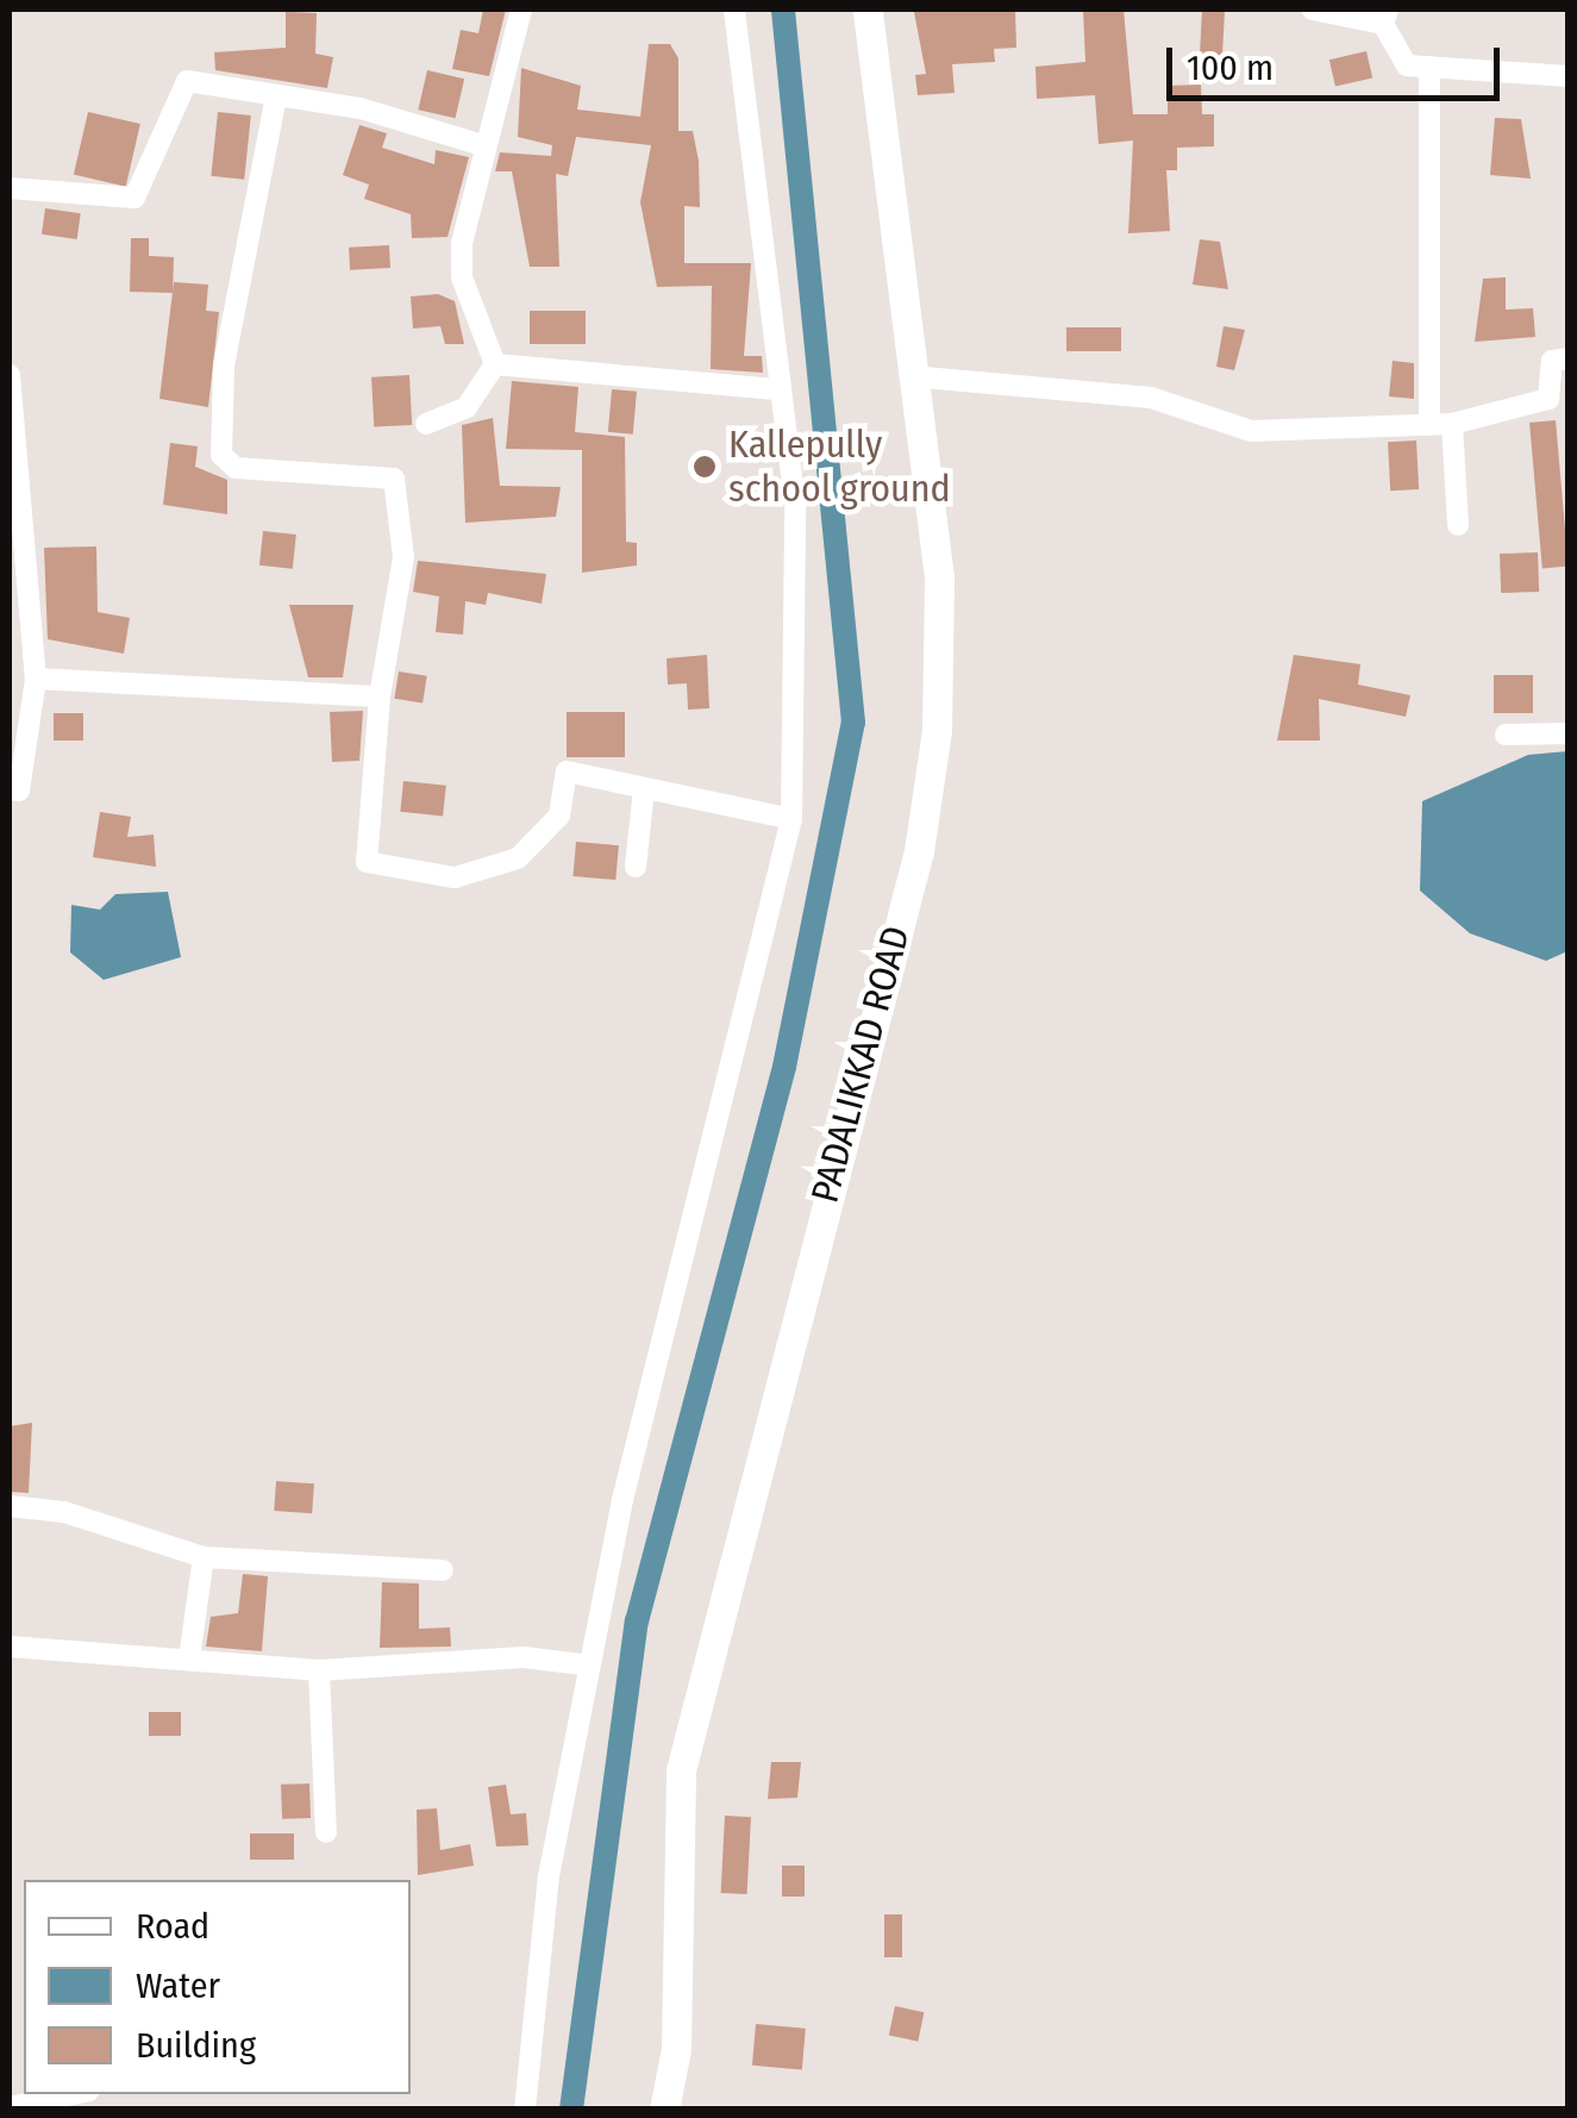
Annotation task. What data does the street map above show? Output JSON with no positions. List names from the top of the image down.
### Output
{
  "streets": {
    "street": ["PADALIKKAD ROAD"]
  },
  "places": ["Kallepully school ground"],
  "legend": ["Road", "Water", "Building"],
  "scale_bar": "100 m"
}
